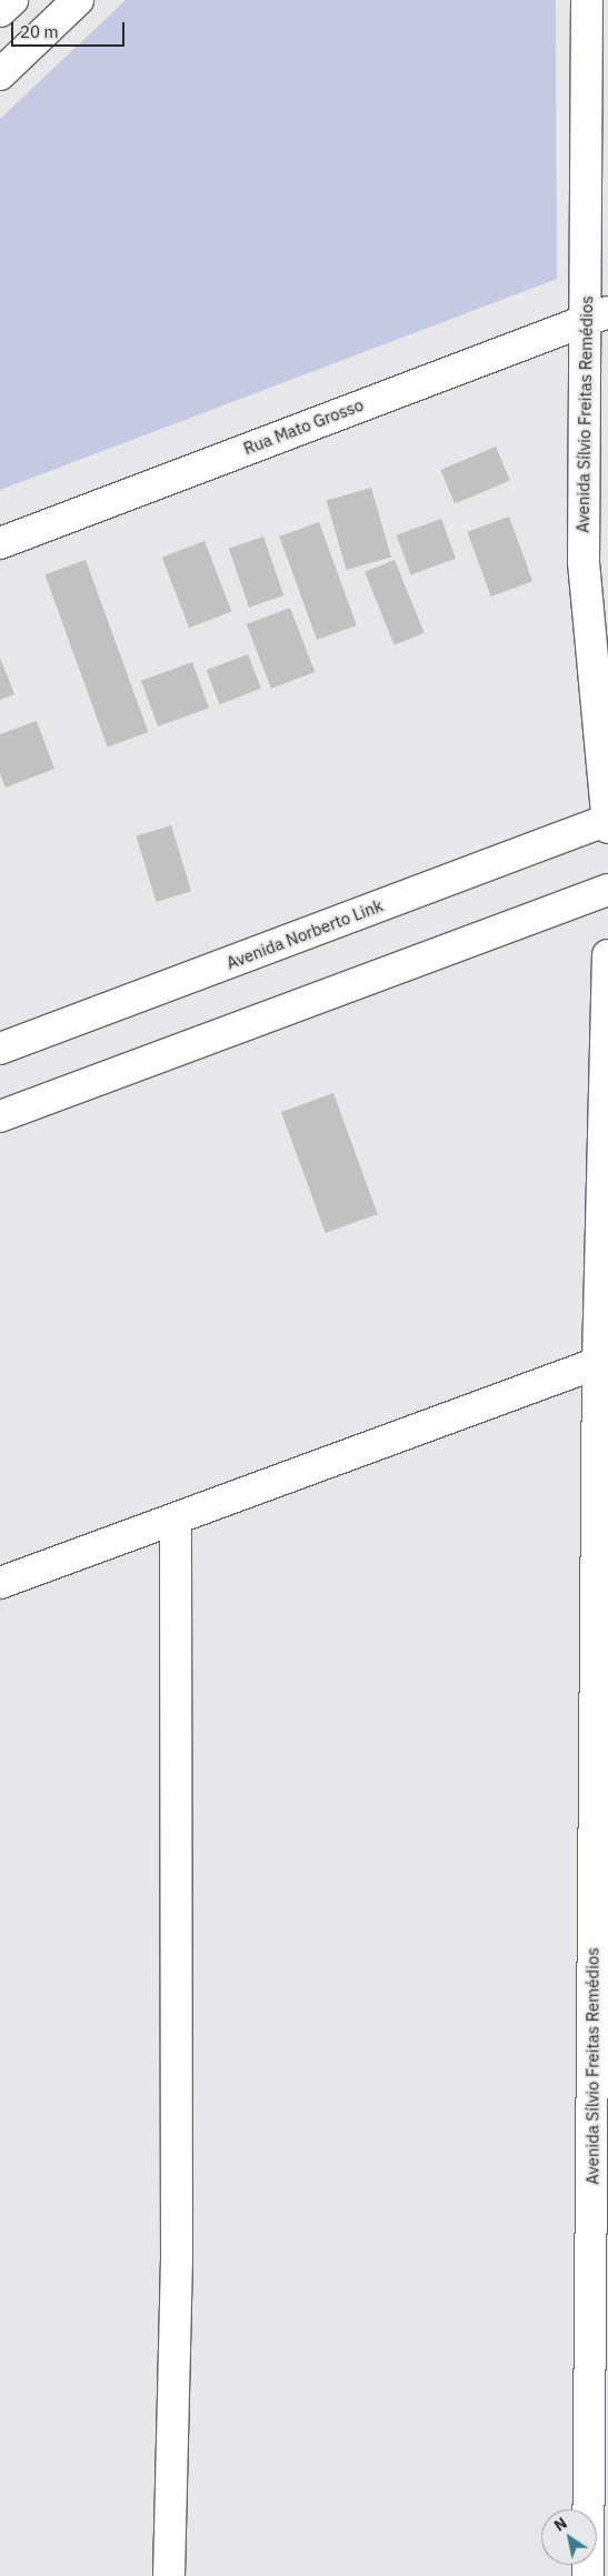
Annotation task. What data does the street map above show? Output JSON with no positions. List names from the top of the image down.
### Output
{
  "streets": {
    "street": ["Avenida Sílvio Freitas Remédios", "Rua Mato Grosso", "Avenida Norberto Link"]
  },
  "crossings": [
    ["Avenida Sílvio Freitas Remédios", "Rua Mato Grosso"],
    ["Avenida Sílvio Freitas Remédios", "Avenida Norberto Link"]
  ],
  "scale_bar": "20 m",
  "north": "top left"
}
